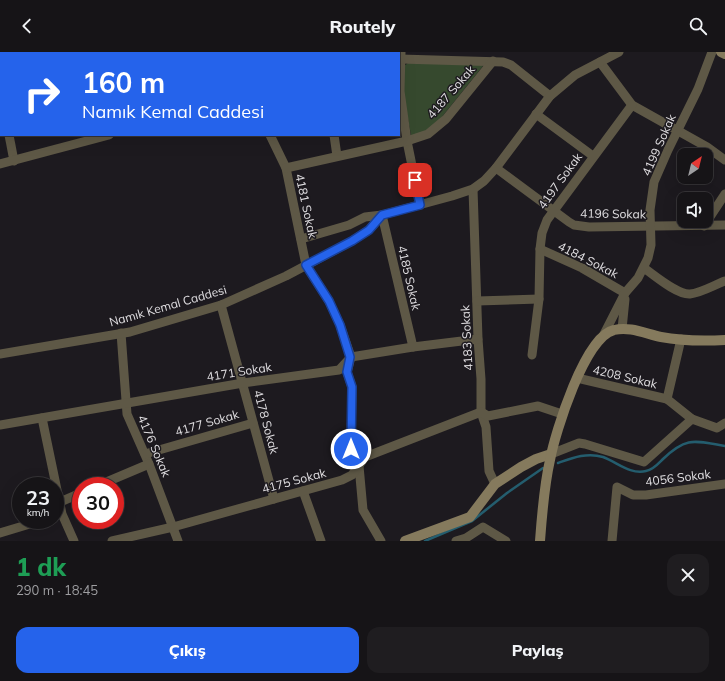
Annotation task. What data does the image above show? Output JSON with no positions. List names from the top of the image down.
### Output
{
  "streets": {
    "street": [
      "4187 Sokak",
      "4199 Sokak",
      "4197 Sokak",
      "4181 Sokak",
      "4196 Sokak",
      "4184 Sokak",
      "4185 Sokak",
      "Namık Kemal Caddesi",
      "4183 Sokak",
      "4171 Sokak",
      "4208 Sokak",
      "4178 Sokak",
      "4177 Sokak",
      "4176 Sokak",
      "4056 Sokak",
      "4175 Sokak"
    ]
  },
  "crossings": [
    ["4187 Sokak", "4181 Sokak"],
    ["4199 Sokak", "4196 Sokak"],
    ["4199 Sokak", "4184 Sokak"],
    ["4197 Sokak", "4196 Sokak"],
    ["4197 Sokak", "4184 Sokak"],
    ["4181 Sokak", "Namık Kemal Caddesi"],
    ["4181 Sokak", "4171 Sokak"],
    ["4181 Sokak", "4175 Sokak"],
    ["4185 Sokak", "Namık Kemal Caddesi"],
    ["Namık Kemal Caddesi", "4178 Sokak"],
    ["Namık Kemal Caddesi", "4176 Sokak"],
    ["4183 Sokak", "4175 Sokak"],
    ["4171 Sokak", "4178 Sokak"],
    ["4171 Sokak", "4176 Sokak"],
    ["4178 Sokak", "4177 Sokak"],
    ["4178 Sokak", "4175 Sokak"],
    ["4177 Sokak", "4176 Sokak"],
    ["4176 Sokak", "4175 Sokak"]
  ],
  "north": "top right",
  "page": {
    "header": "Routely",
    "turn": ["160 m", "Namık Kemal Caddesi"],
    "speed": "23 km/h",
    "limit": "30",
    "heading": ["1 dk", "290 m · 18:45"],
    "buttons": ["Çıkış", "Paylaş"]
  }
}
